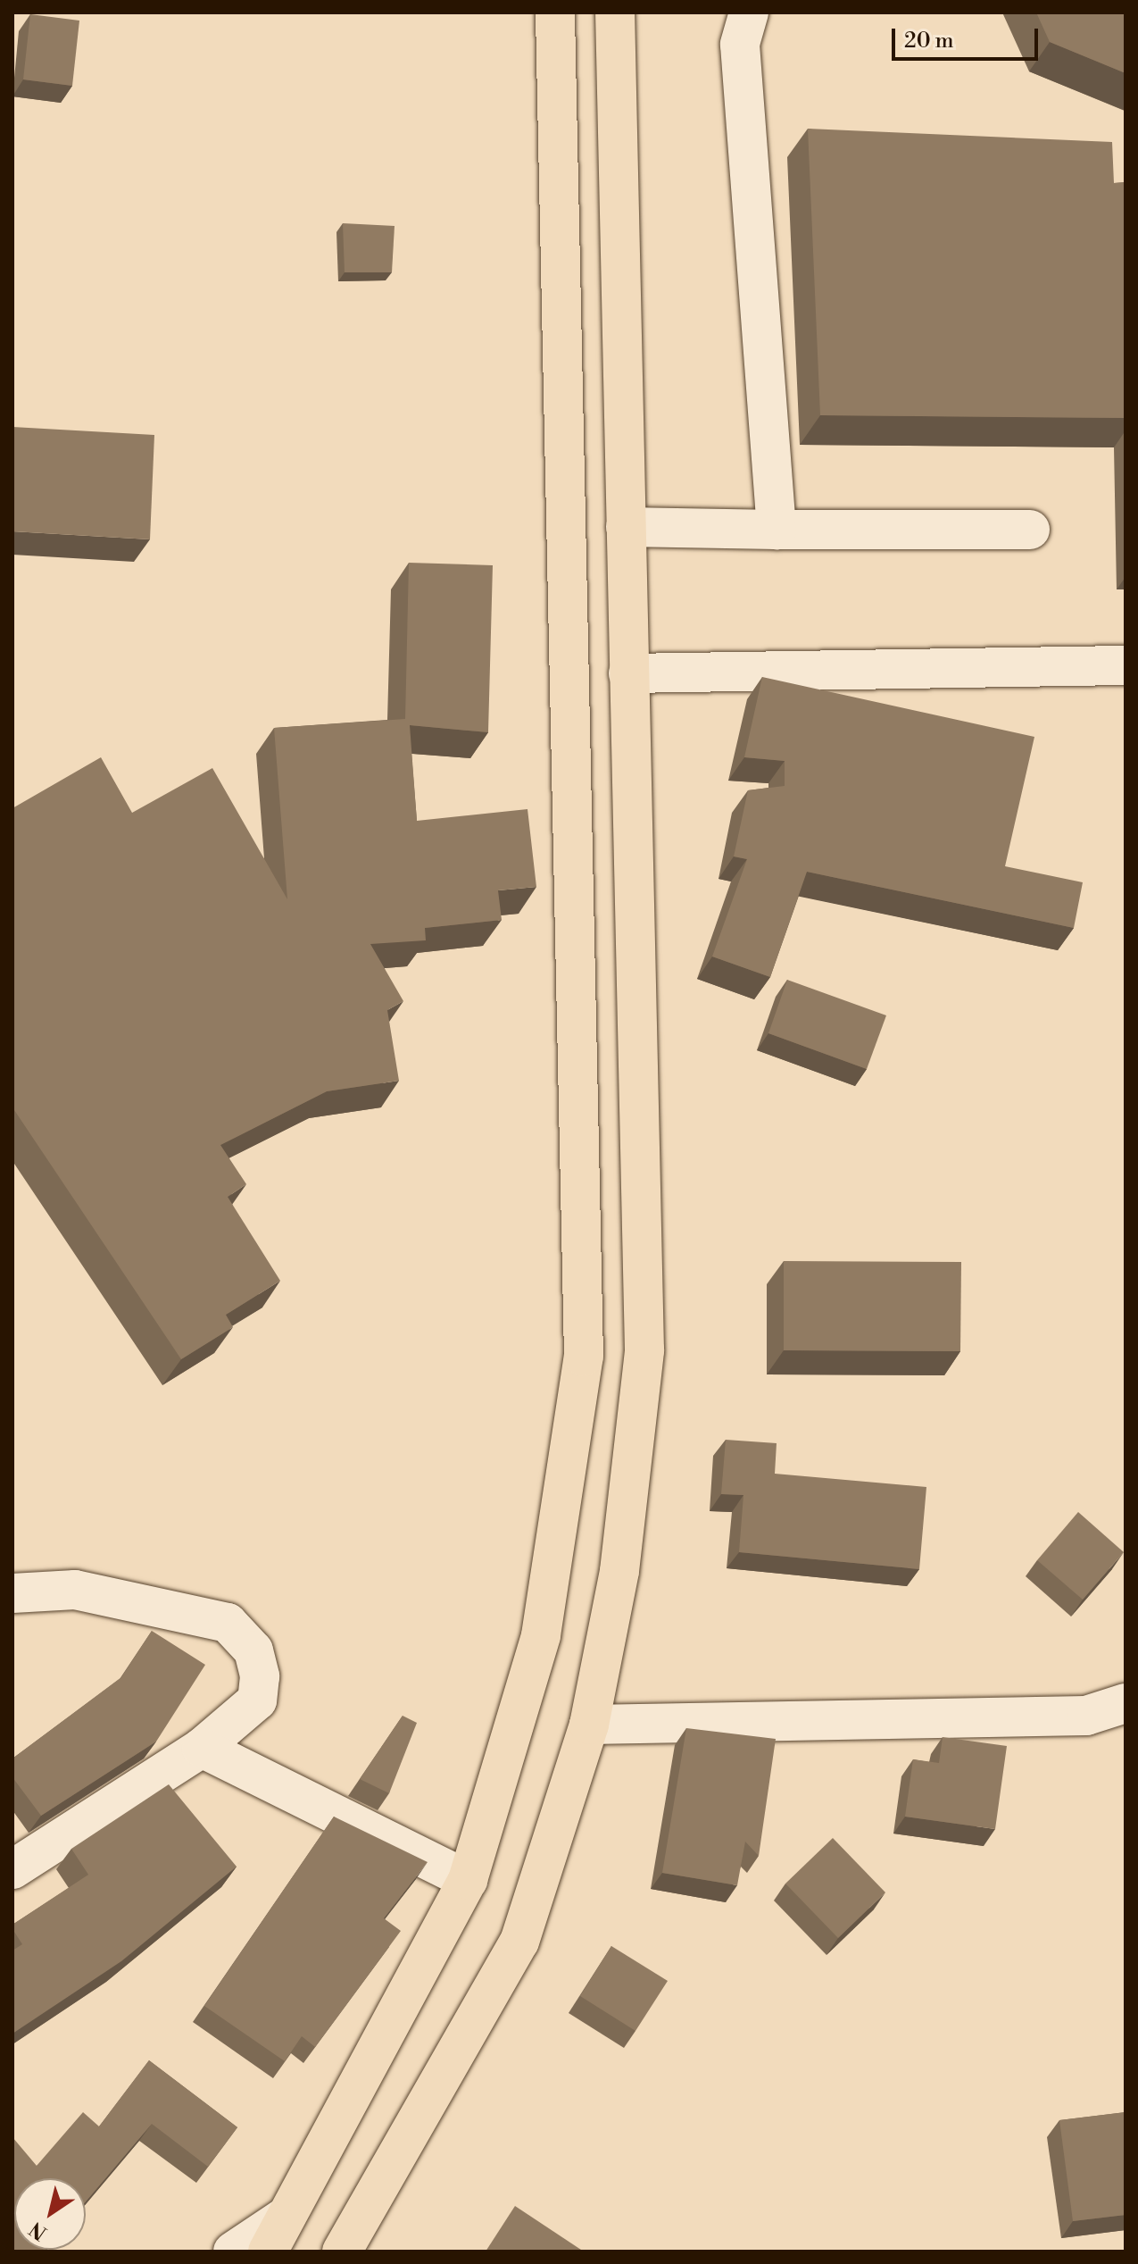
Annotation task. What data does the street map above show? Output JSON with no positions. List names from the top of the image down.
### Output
{
  "scale_bar": "20 m",
  "north": "bottom left"
}
